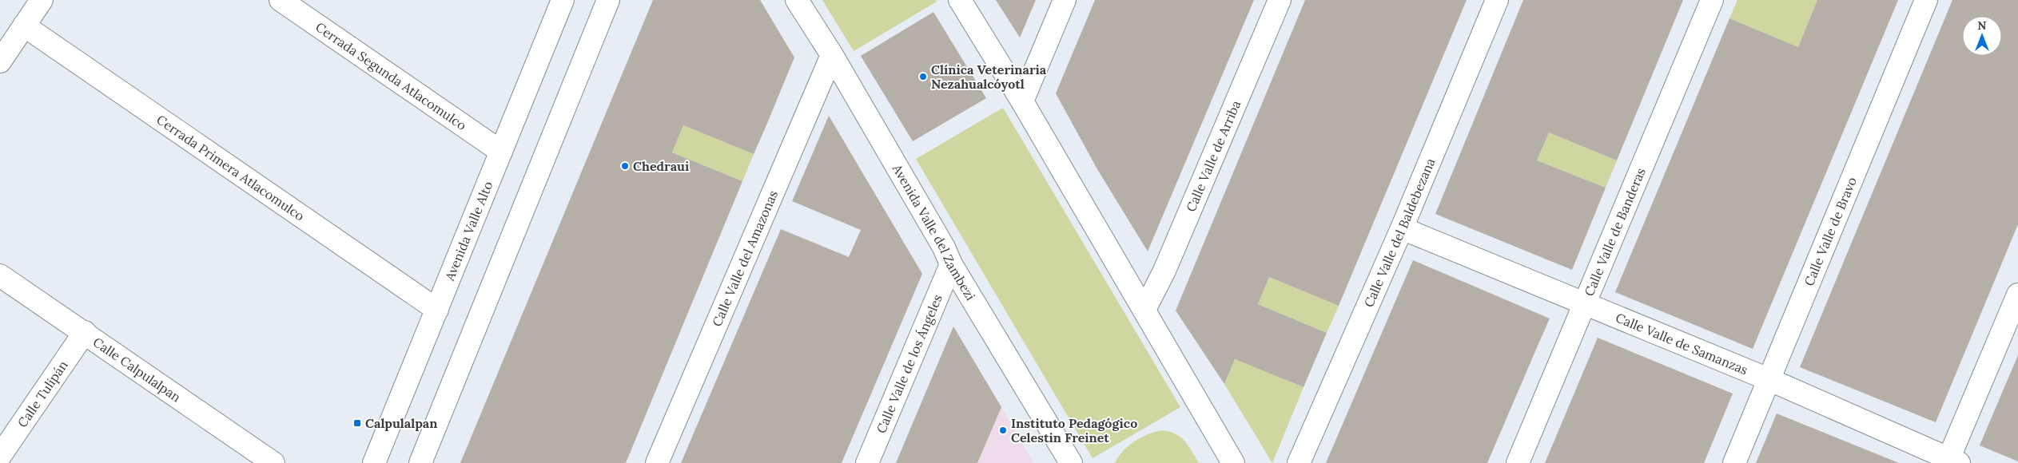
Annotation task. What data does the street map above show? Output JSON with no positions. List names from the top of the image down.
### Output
{
  "streets": {
    "street": [
      "Cerrada Segunda Atlacomulco",
      "Calle Valle de Arriba",
      "Cerrada Primera Atlacomulco",
      "Avenida Valle Alto",
      "Avenida Valle del Zambezi",
      "Calle Valle de Banderas",
      "Calle Valle de Bravo",
      "Calle Valle del Baldebezana",
      "Calle Valle del Amazonas",
      "Calle Valle de Samanzas",
      "Calle Valle de los Ángeles",
      "Calle Calpulalpan",
      "Calle Tulipán"
    ]
  },
  "crossings": [
    ["Cerrada Segunda Atlacomulco", "Avenida Valle Alto"],
    ["Cerrada Primera Atlacomulco", "Avenida Valle Alto"],
    ["Avenida Valle del Zambezi", "Calle Valle del Amazonas"],
    ["Avenida Valle del Zambezi", "Calle Valle de los Ángeles"],
    ["Calle Valle de Banderas", "Calle Valle de Samanzas"],
    ["Calle Valle de Bravo", "Calle Valle de Samanzas"],
    ["Calle Valle del Baldebezana", "Calle Valle de Samanzas"],
    ["Calle Calpulalpan", "Calle Tulipán"]
  ],
  "places": {
    "other": ["Clínica Veterinaria Nezahualcóyotl", "Chedraui", "Instituto Pedagógico Celestin Freinet"],
    "transit": ["Calpulalpan"]
  },
  "north": "top"
}
